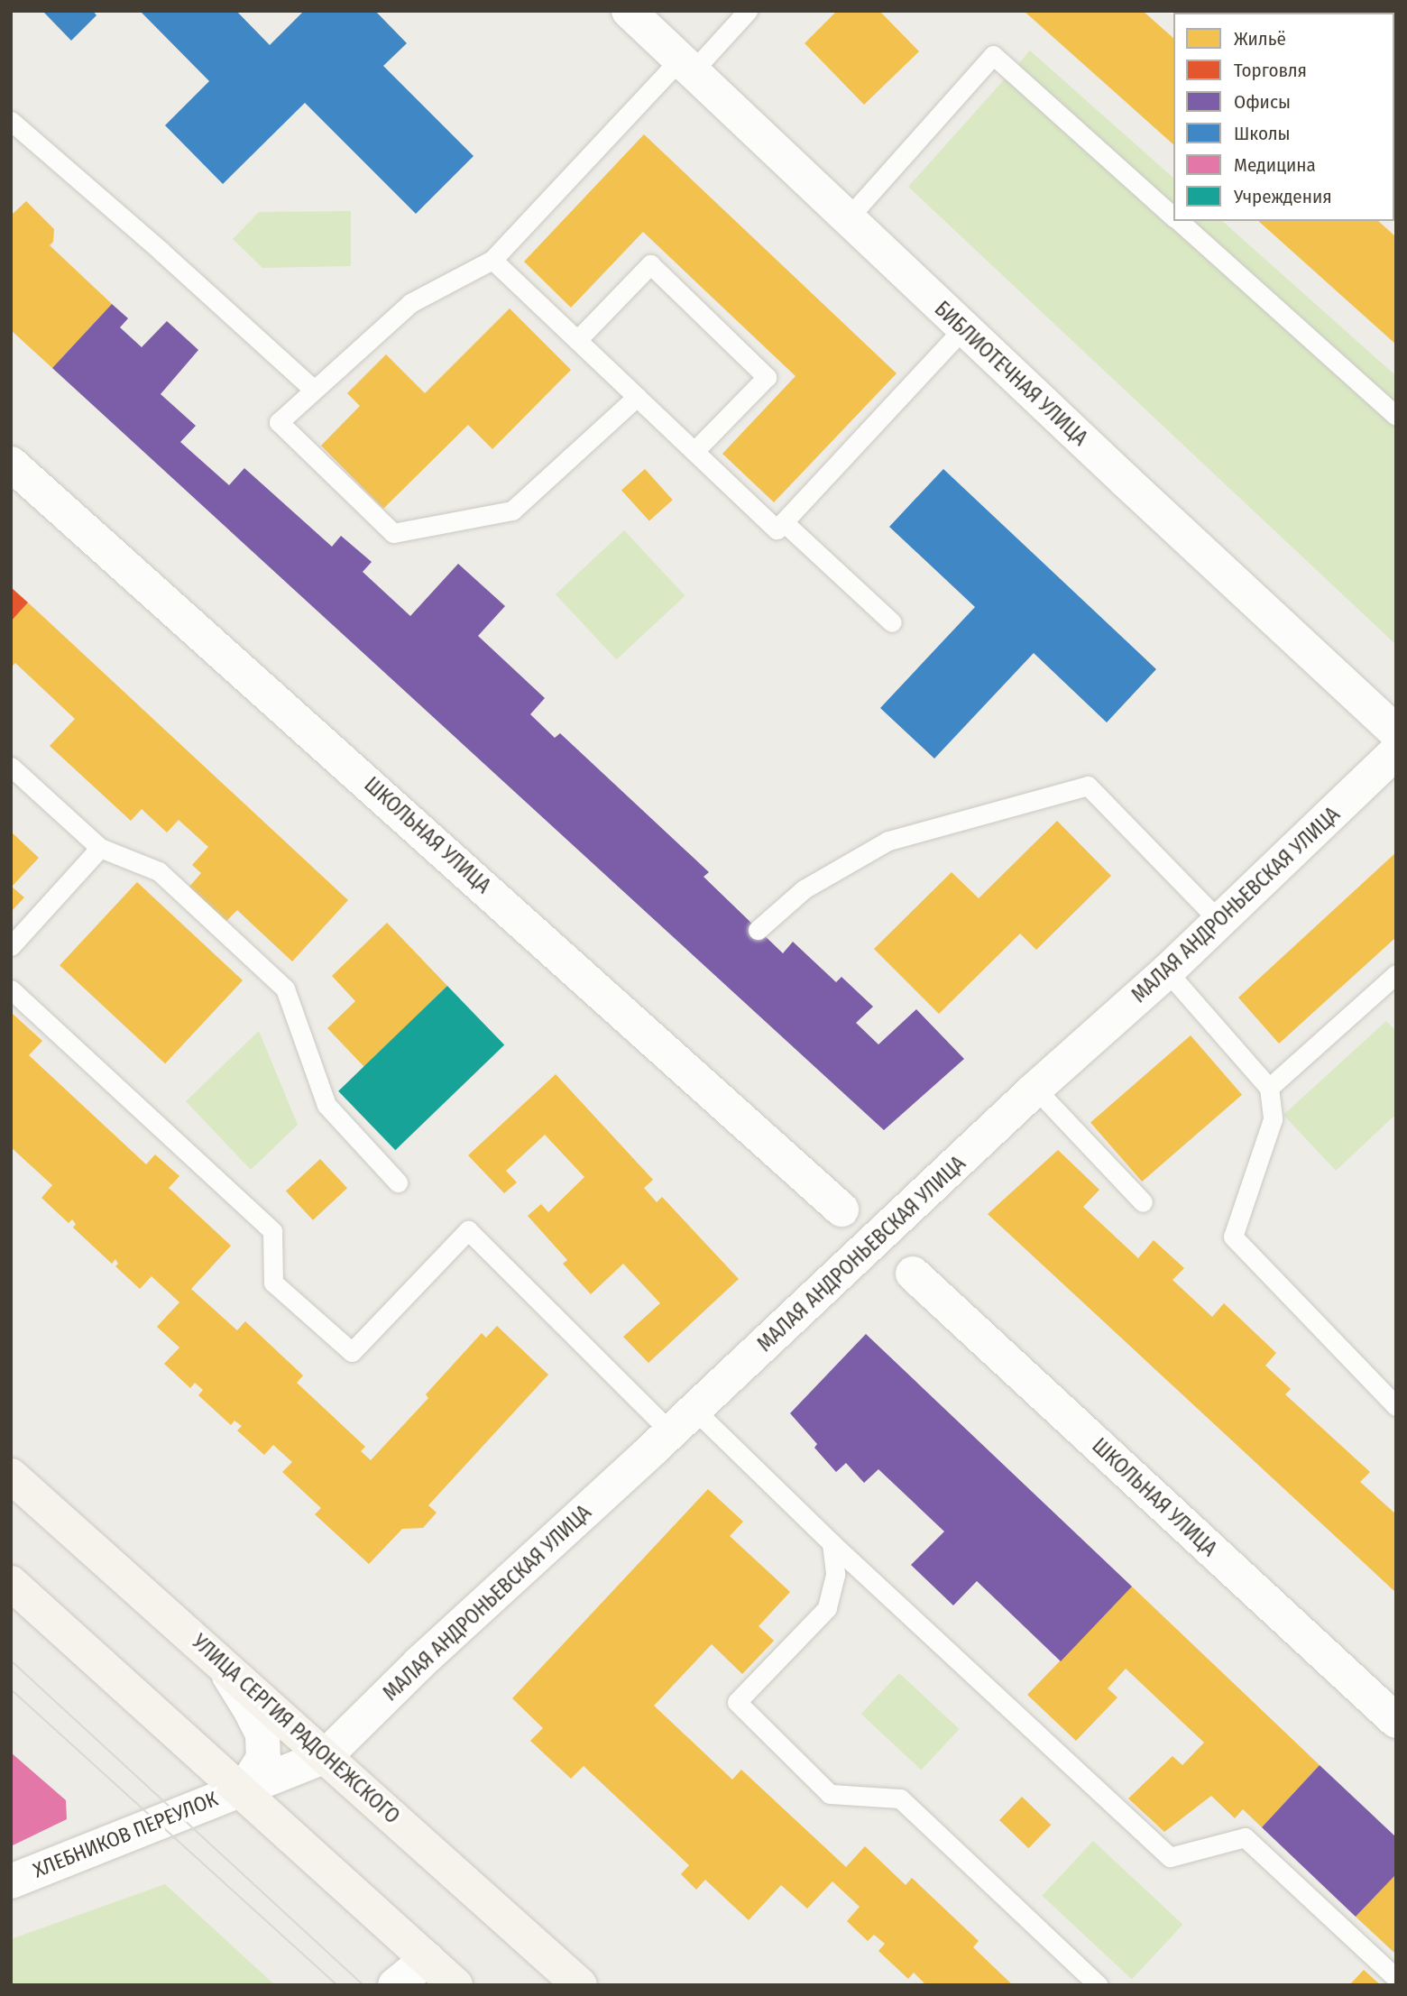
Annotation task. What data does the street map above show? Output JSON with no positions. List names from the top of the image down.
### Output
{
  "streets": {
    "main road": ["УЛИЦА СЕРГИЯ РАДОНЕЖСКОГО"],
    "street": [
      "БИБЛИОТЕЧНАЯ УЛИЦА",
      "ШКОЛЬНАЯ УЛИЦА",
      "МАЛАЯ АНДРОНЬЕВСКАЯ УЛИЦА",
      "ХЛЕБНИКОВ ПЕРЕУЛОК"
    ]
  },
  "crossings": [
    ["МАЛАЯ АНДРОНЬЕВСКАЯ УЛИЦА", "УЛИЦА СЕРГИЯ РАДОНЕЖСКОГО"],
    ["МАЛАЯ АНДРОНЬЕВСКАЯ УЛИЦА", "ХЛЕБНИКОВ ПЕРЕУЛОК"],
    ["УЛИЦА СЕРГИЯ РАДОНЕЖСКОГО", "ХЛЕБНИКОВ ПЕРЕУЛОК"]
  ],
  "legend": [
    "Жильё",
    "Торговля",
    "Офисы",
    "Школы",
    "Медицина",
    "Учреждения"
  ]
}
